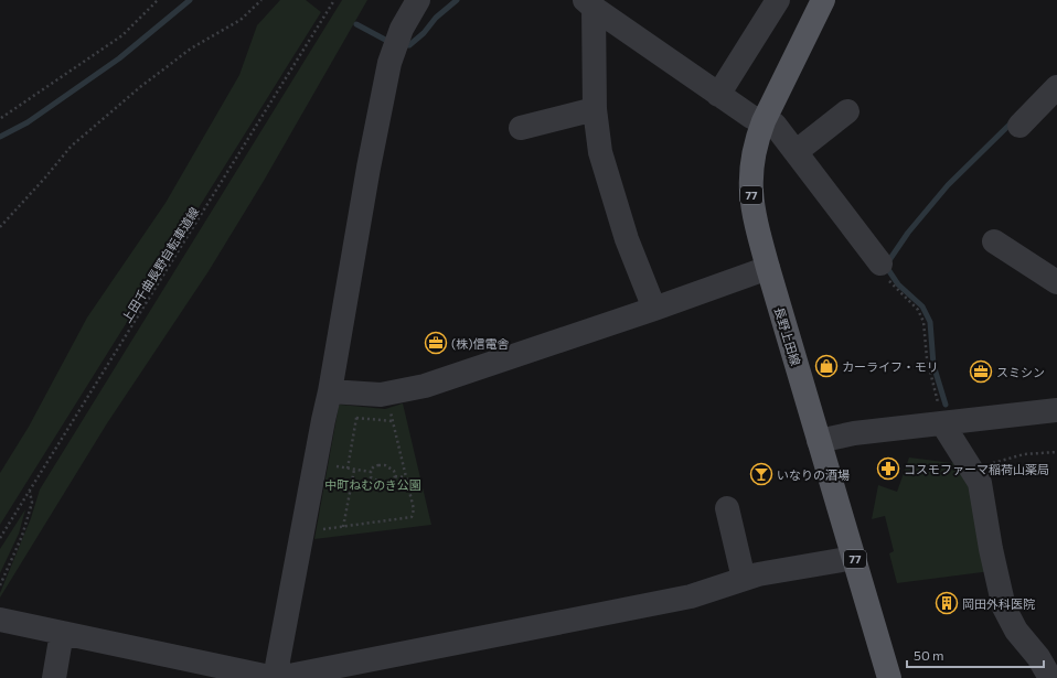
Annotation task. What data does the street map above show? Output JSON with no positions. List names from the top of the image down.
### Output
{
  "streets": {
    "main road": ["77", "長野上田線"],
    "path": ["上田千曲長野自転車道線"]
  },
  "parks": ["中町ねむのき公園"],
  "places": {
    "office": ["(株)信電舎", "スミシン"],
    "shop": ["カーライフ・モリ"],
    "pharmacy": ["コスモファーマ稲荷山薬局"],
    "bar": ["いなりの酒場"],
    "building": ["岡田外科医院"]
  },
  "scale_bar": "50 m"
}
